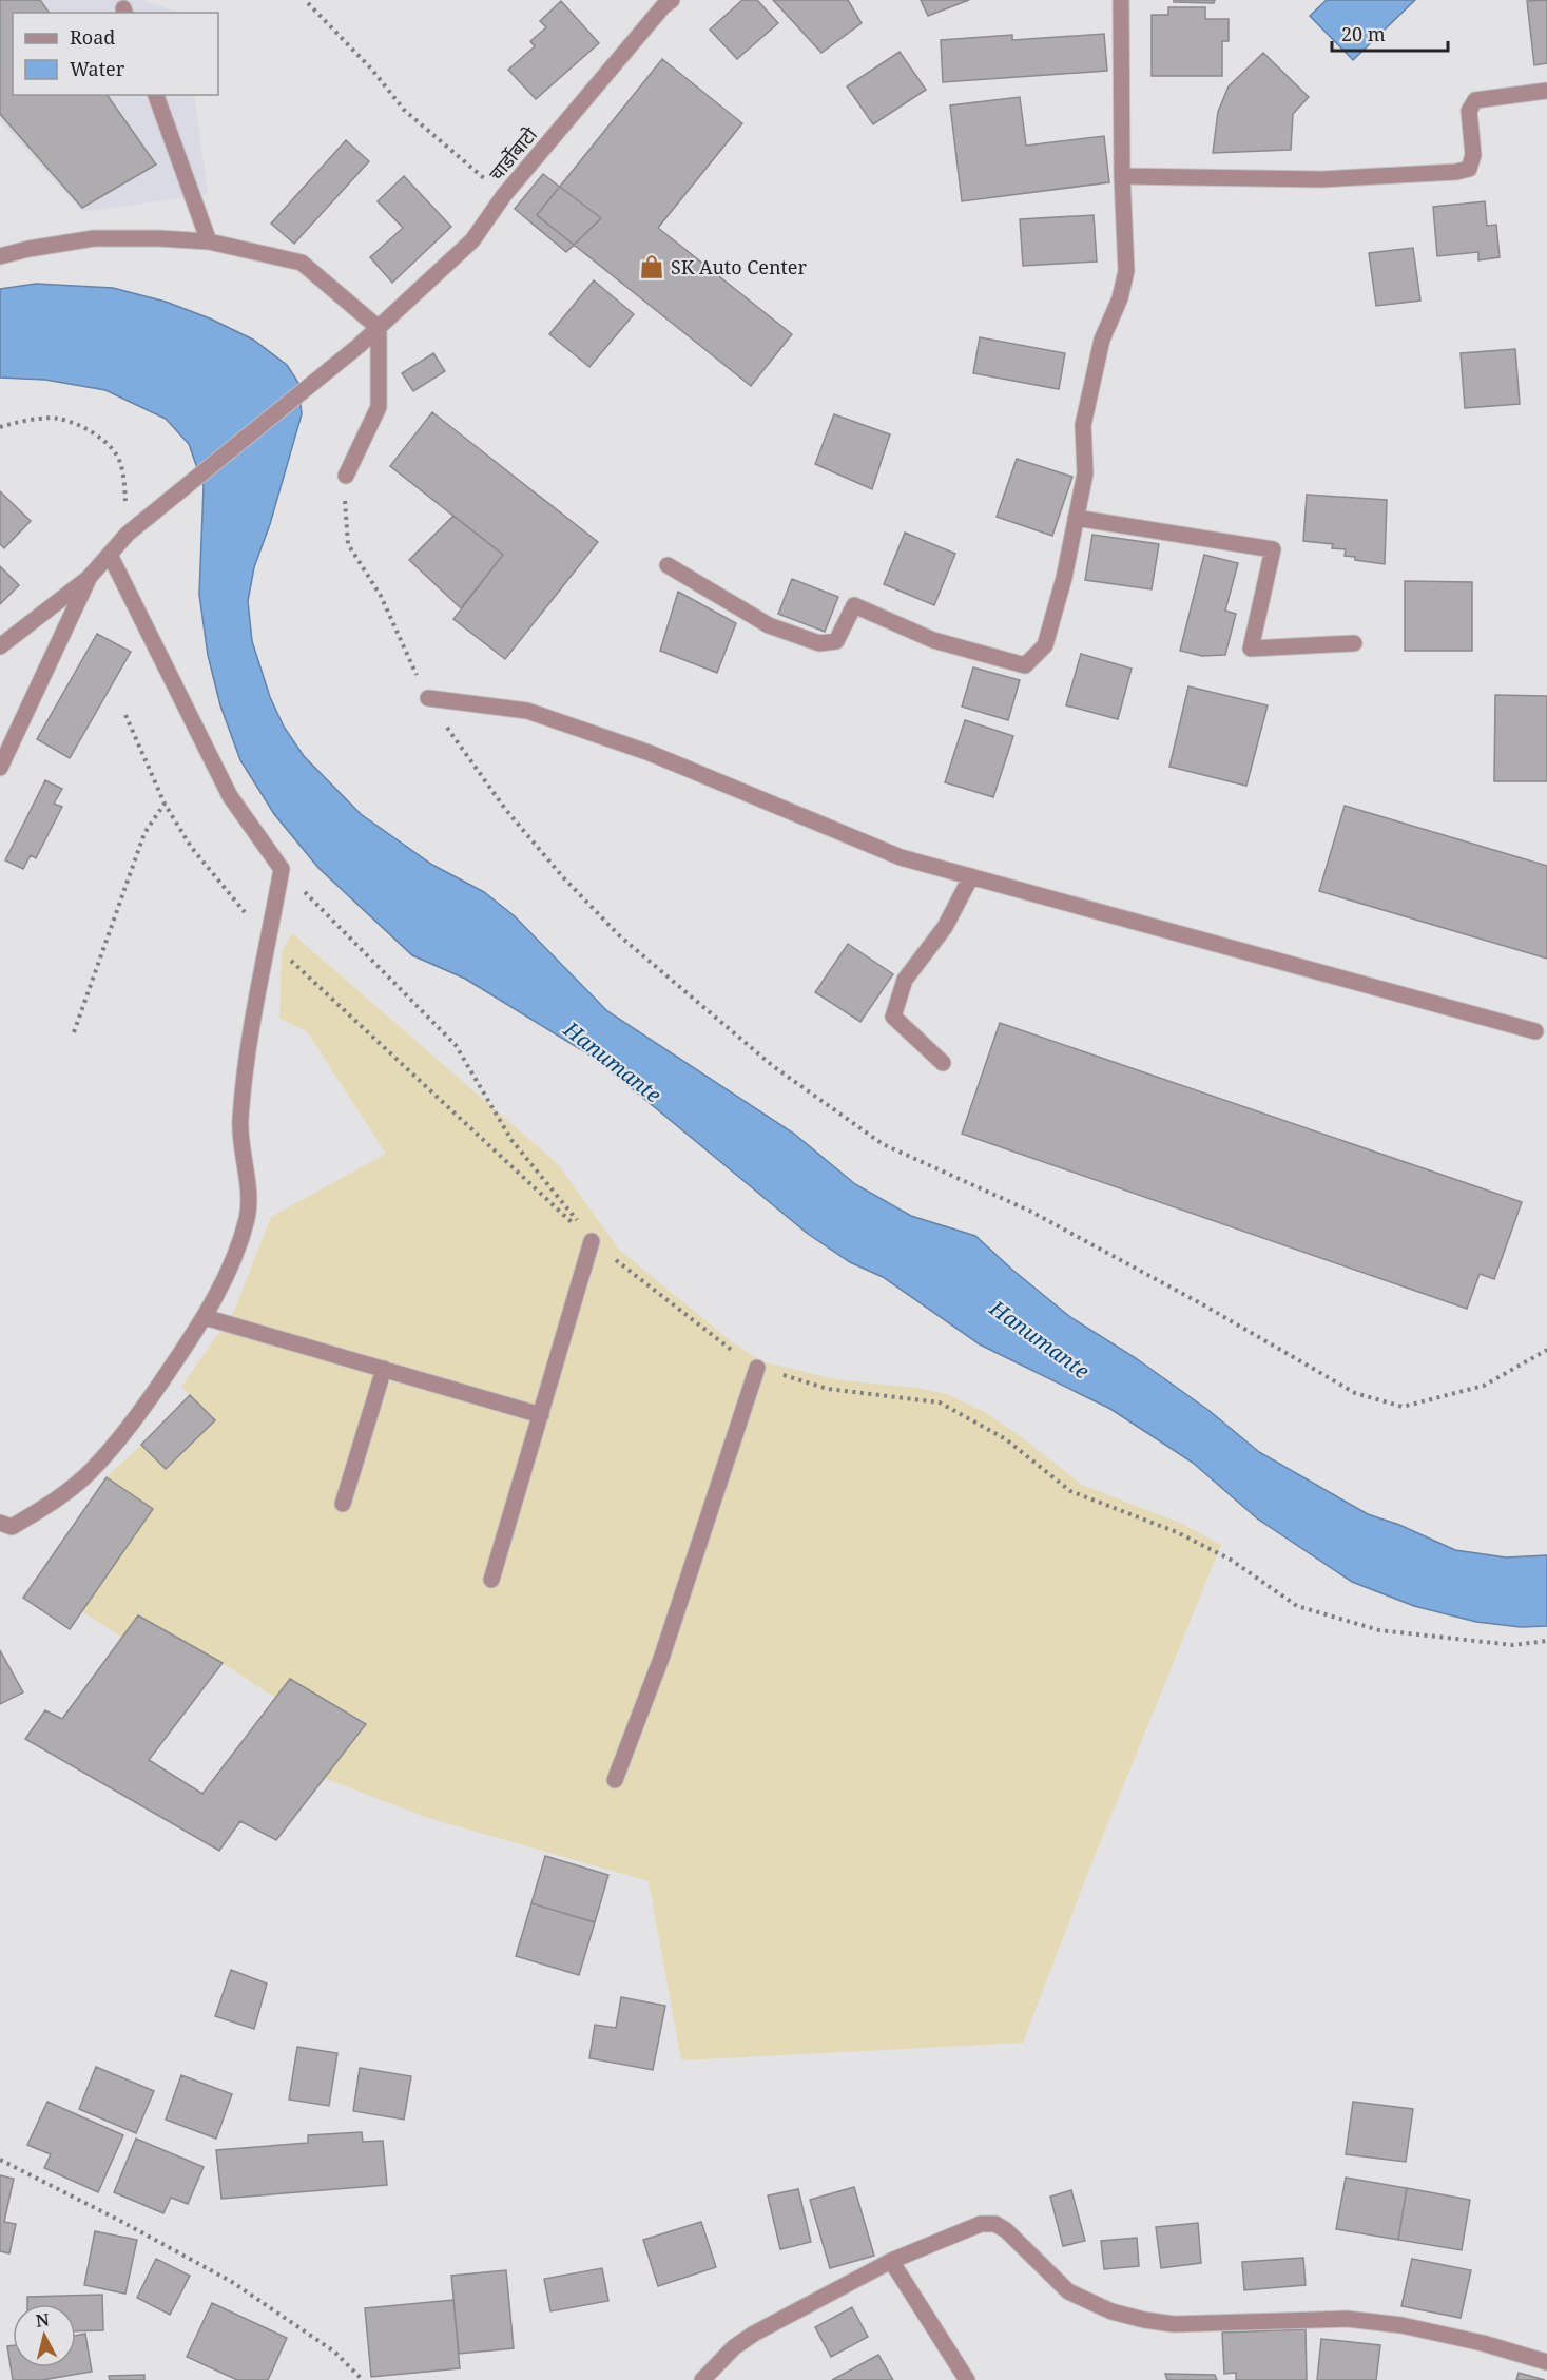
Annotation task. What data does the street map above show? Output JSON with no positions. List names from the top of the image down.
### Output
{
  "streets": {
    "street": ["चार्डोबाटो"]
  },
  "water": ["Hanumante"],
  "places": {
    "shop": ["SK Auto Center"]
  },
  "legend": ["Road", "Water"],
  "scale_bar": "20 m",
  "north": "top"
}
